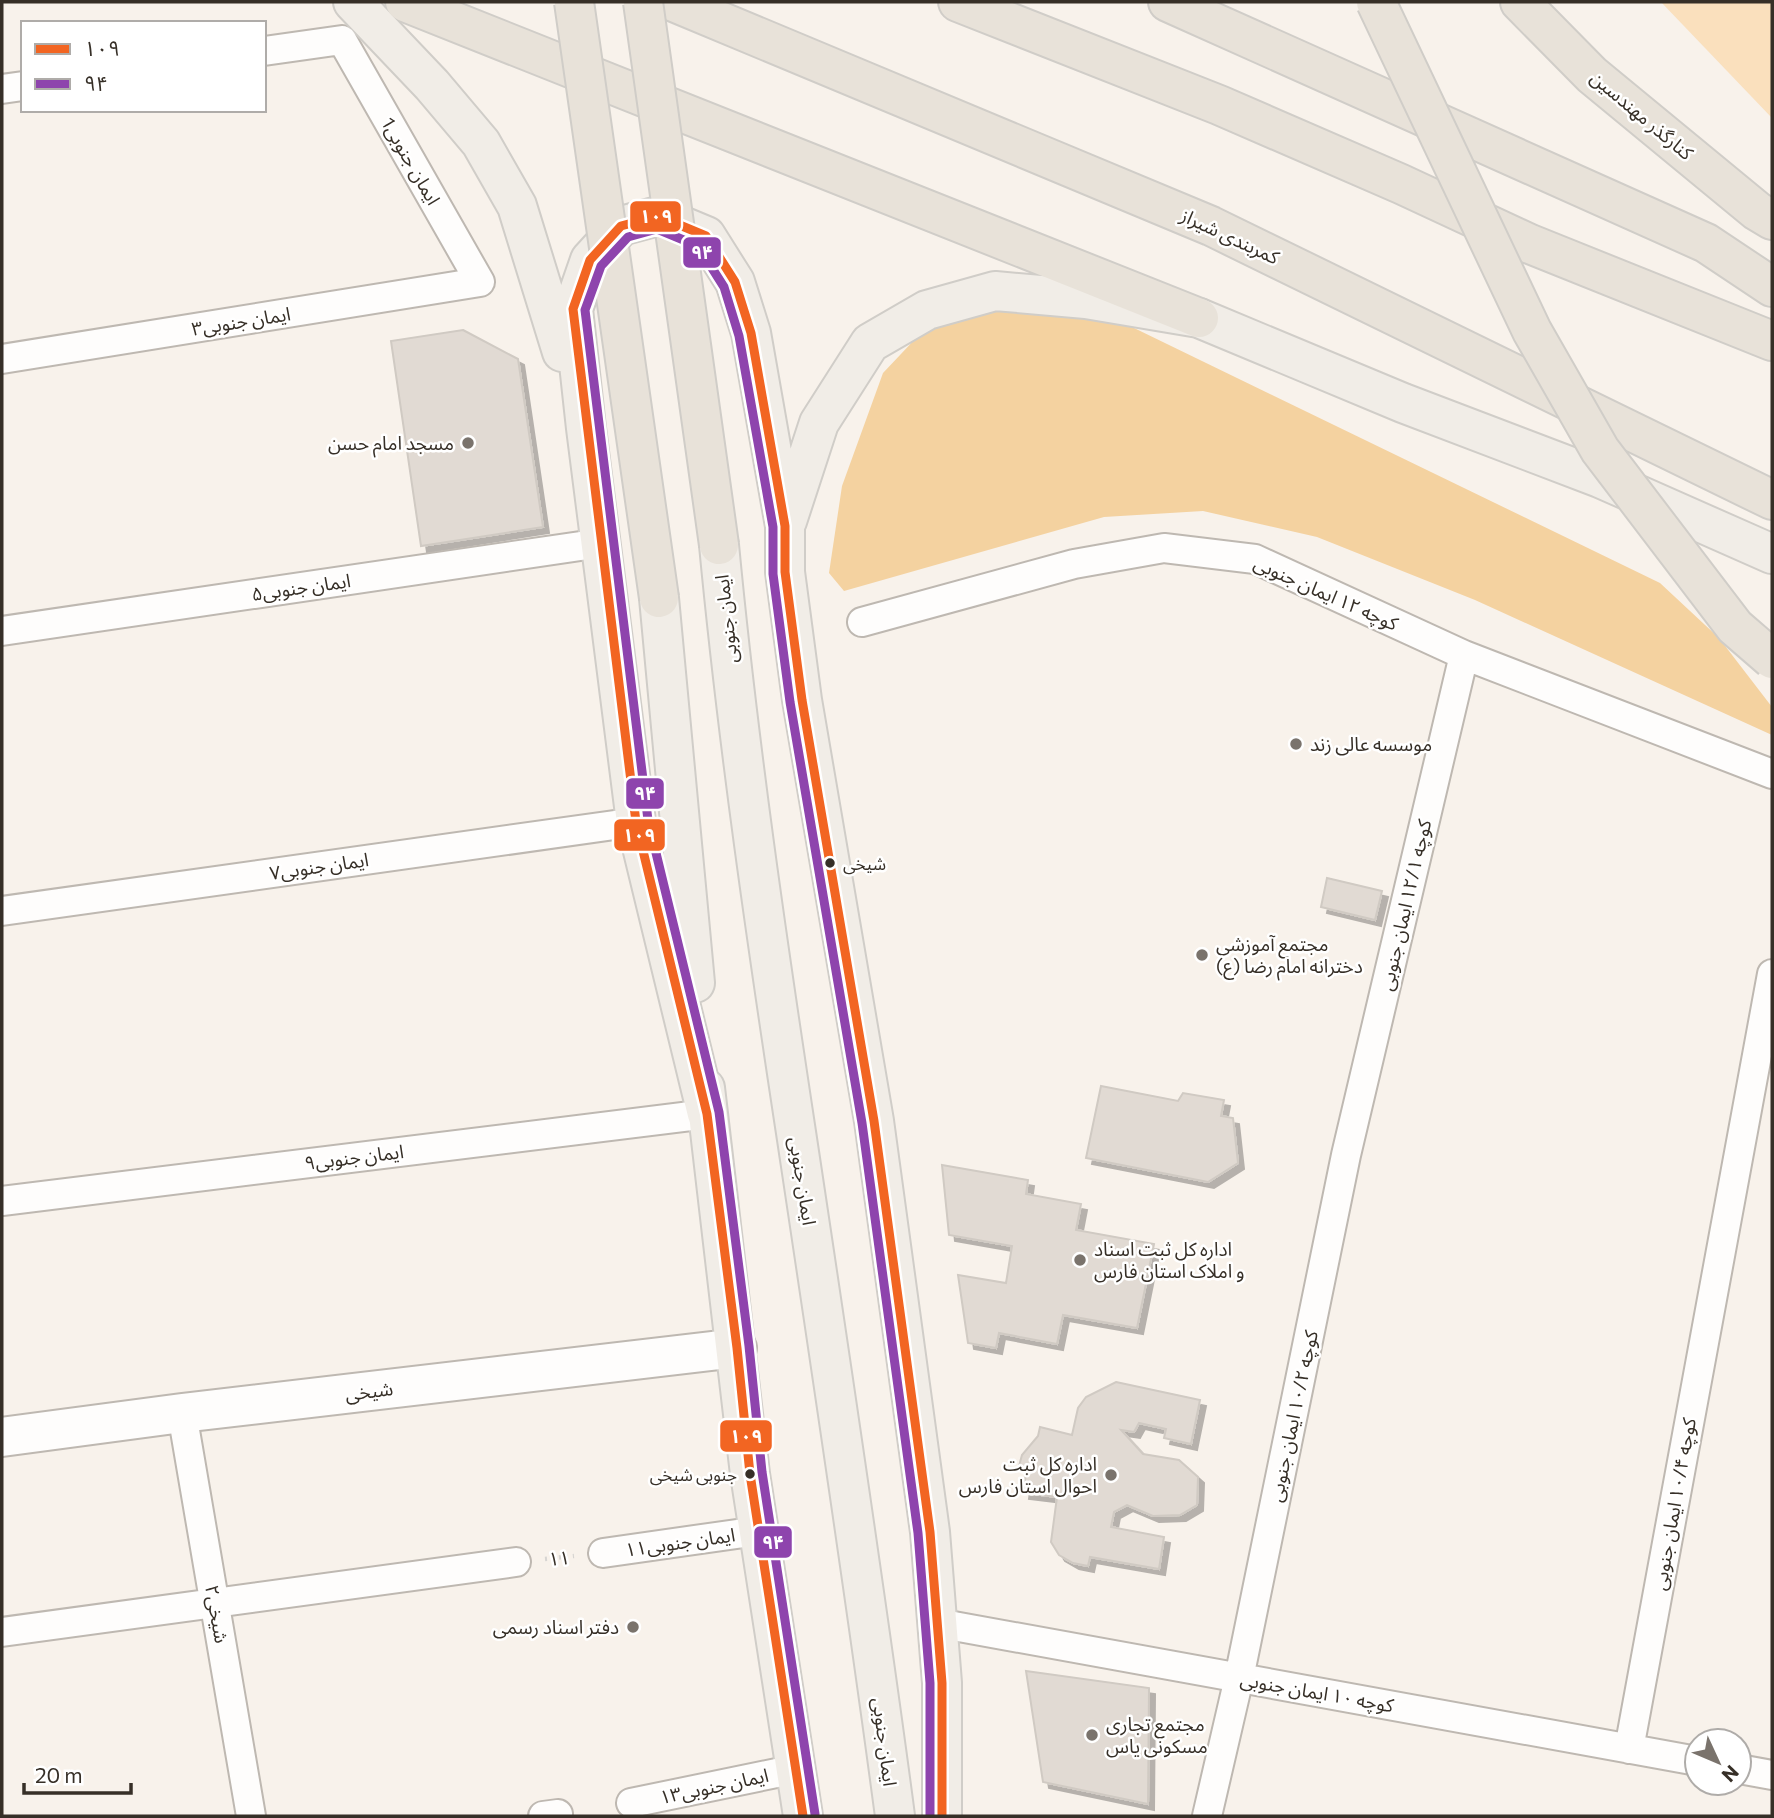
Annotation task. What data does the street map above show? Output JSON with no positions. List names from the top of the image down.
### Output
{
  "streets": {
    "highway": ["کنارگذر مهندسین", "کمربندی شیراز"],
    "main road": ["ایمان جنوبی"],
    "street": [
      "1ایمان جنوبی",
      "ایمان جنوبی۳",
      "ایمان جنوبی۵",
      "کوچه ۱۲ ایمان جنوبی",
      "ایمان جنوبی۷",
      "کوچه ۱۲/۱ ایمان جنوبی",
      "ایمان جنوبی۹",
      "شیخی",
      "کوچه ۱۰/۲ ایمان جنوبی",
      "کوچه ۱۰/۴ ایمان جنوبی",
      "ایمان جنوبی۱۱",
      "شیخی۲",
      "کوچه ۱۰ ایمان جنوبی",
      "ایمان جنوبی۱۳"
    ],
    "path": ["۱۱"]
  },
  "crossings": [
    ["1ایمان جنوبی", "ایمان جنوبی۳"],
    ["کوچه ۱۲ ایمان جنوبی", "کوچه ۱۲/۱ ایمان جنوبی"],
    ["کوچه ۱۲/۱ ایمان جنوبی", "کوچه ۱۰/۲ ایمان جنوبی"],
    ["شیخی", "شیخی۲"],
    ["کوچه ۱۰/۲ ایمان جنوبی", "کوچه ۱۰ ایمان جنوبی"],
    ["کوچه ۱۰/۴ ایمان جنوبی", "کوچه ۱۰ ایمان جنوبی"],
    ["ایمان جنوبی۱۱", "۱۱"]
  ],
  "places": [
    "مسجد امام حسن",
    "موسسه عالی زند",
    "شیخی",
    "مجتمع آموزشی دخترانه امام رضا (ع)",
    "اداره کل ثبت اسناد و املاک استان فارس",
    "جنوبی شیخی",
    "اداره کل ثبت احوال استان فارس",
    "دفتر اسناد رسمی",
    "مجتمع تجاری مسکونی یاس"
  ],
  "lines": ["transit line ۱۰۹", "transit line ۹۴"],
  "legend": ["۱۰۹", "۹۴"],
  "scale_bar": "20 m",
  "north": "bottom right"
}
